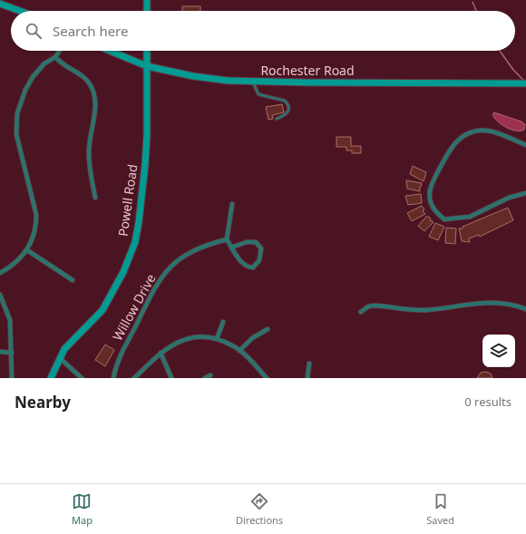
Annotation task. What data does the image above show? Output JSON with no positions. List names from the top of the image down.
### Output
{
  "streets": {
    "street": ["Rochester Road", "Powell Road", "Willow Drive"]
  },
  "crossings": [
    ["Rochester Road", "Powell Road"]
  ],
  "page": {
    "search": "Search here",
    "heading": ["Nearby", "0 results"],
    "nav": ["Map", "Directions", "Saved"]
  }
}
